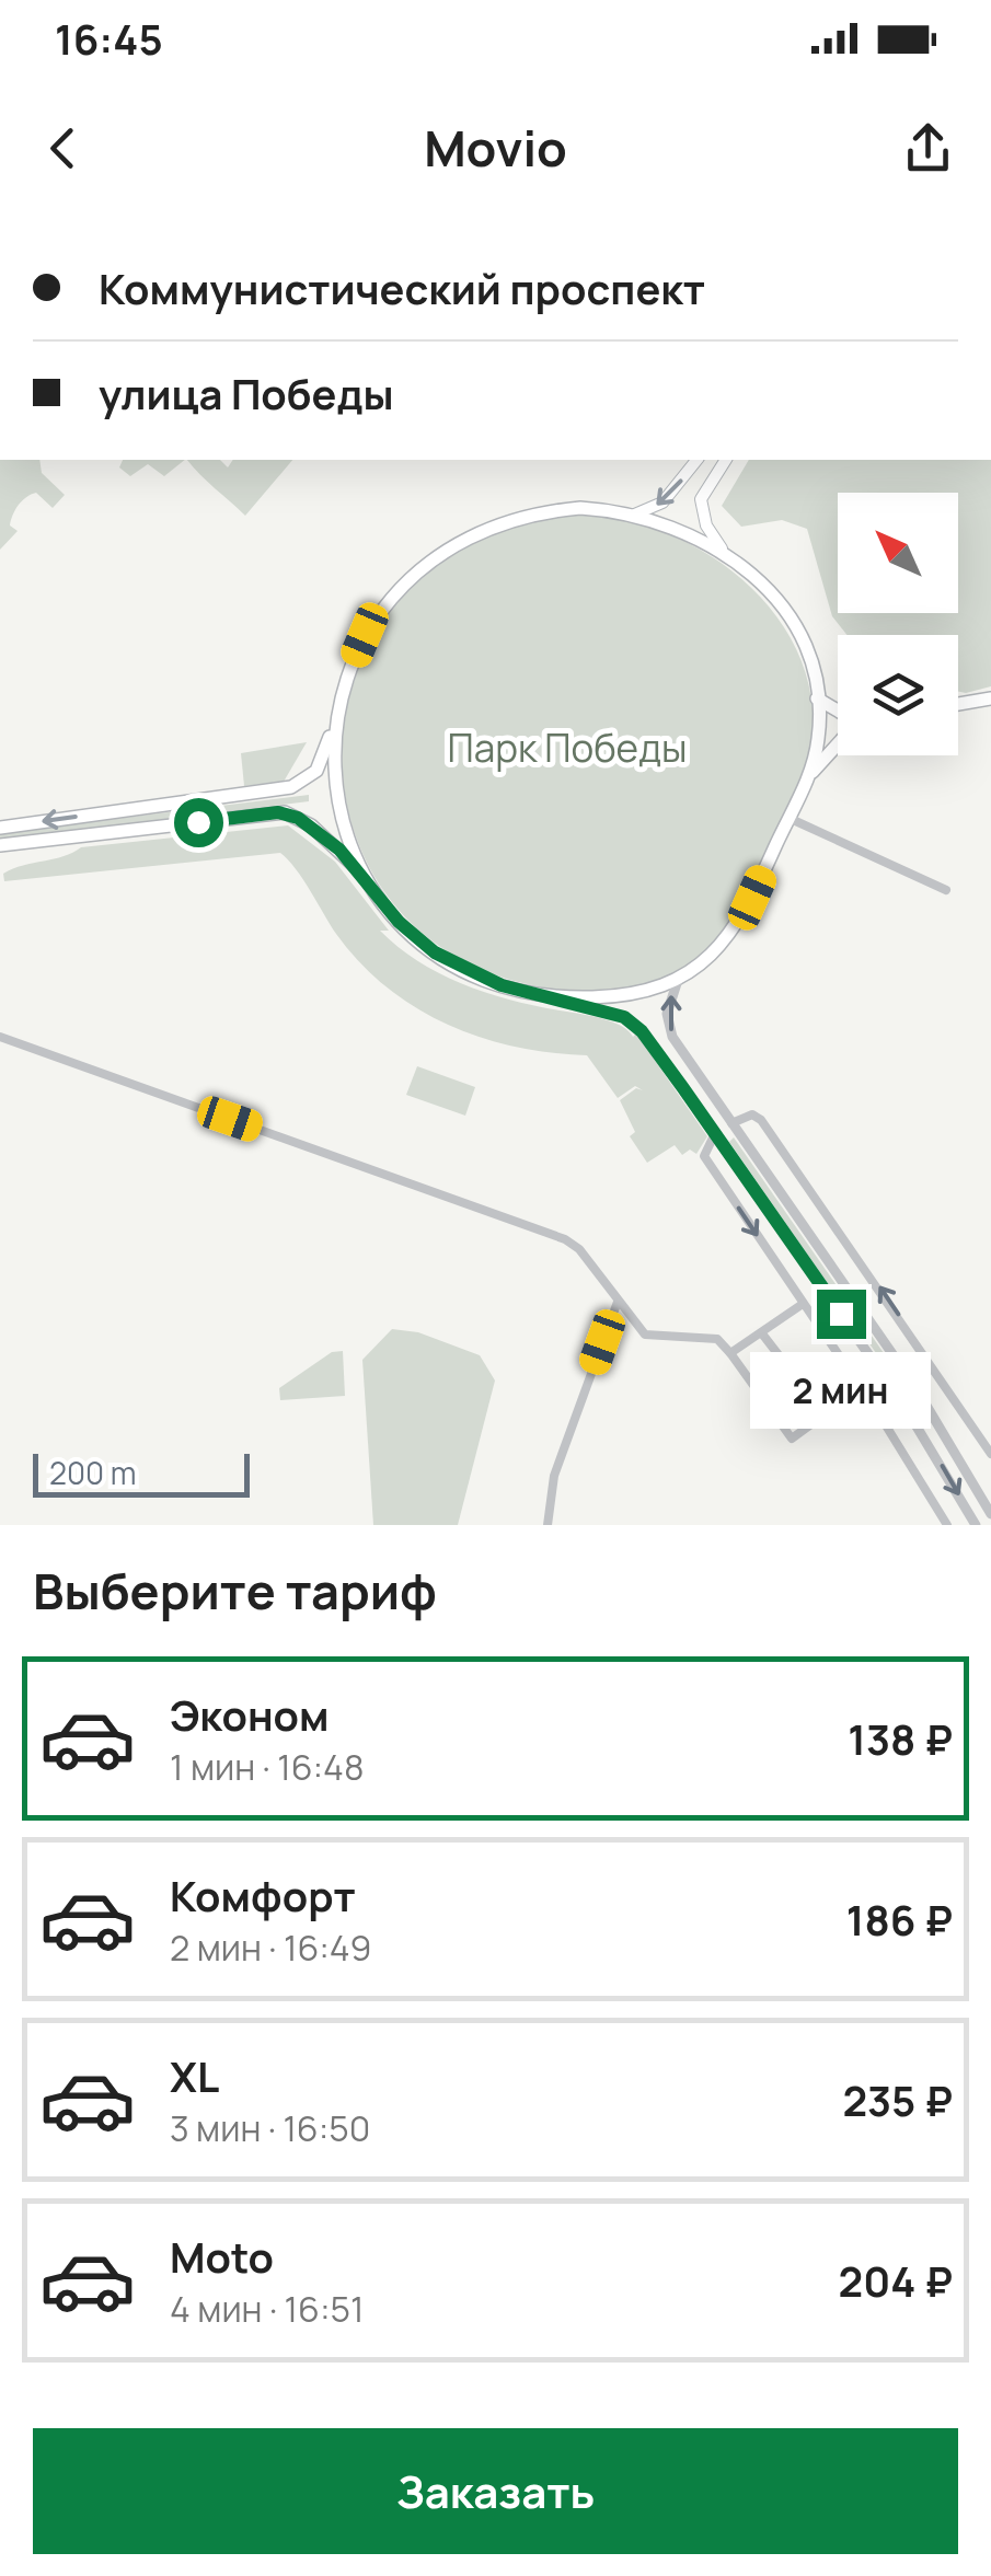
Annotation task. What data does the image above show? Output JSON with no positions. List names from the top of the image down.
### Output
{
  "parks": ["Парк Победы"],
  "scale_bar": "200 m",
  "north": "top left",
  "page": {
    "status": "16:45",
    "header": "Movio",
    "banner": ["Коммунистический проспект", "улица Победы"],
    "bubble": "2 мин",
    "scale": "200 m",
    "heading": "Выберите тариф",
    "list": [
      {
        "name": "Эконом",
        "note": "1 мин · 16:48",
        "value": "138 ₽"
      },
      {
        "name": "Комфорт",
        "note": "2 мин · 16:49",
        "value": "186 ₽"
      },
      {
        "name": "XL",
        "note": "3 мин · 16:50",
        "value": "235 ₽"
      },
      {
        "name": "Moto",
        "note": "4 мин · 16:51",
        "value": "204 ₽"
      }
    ],
    "buttons": "Заказать"
  }
}
